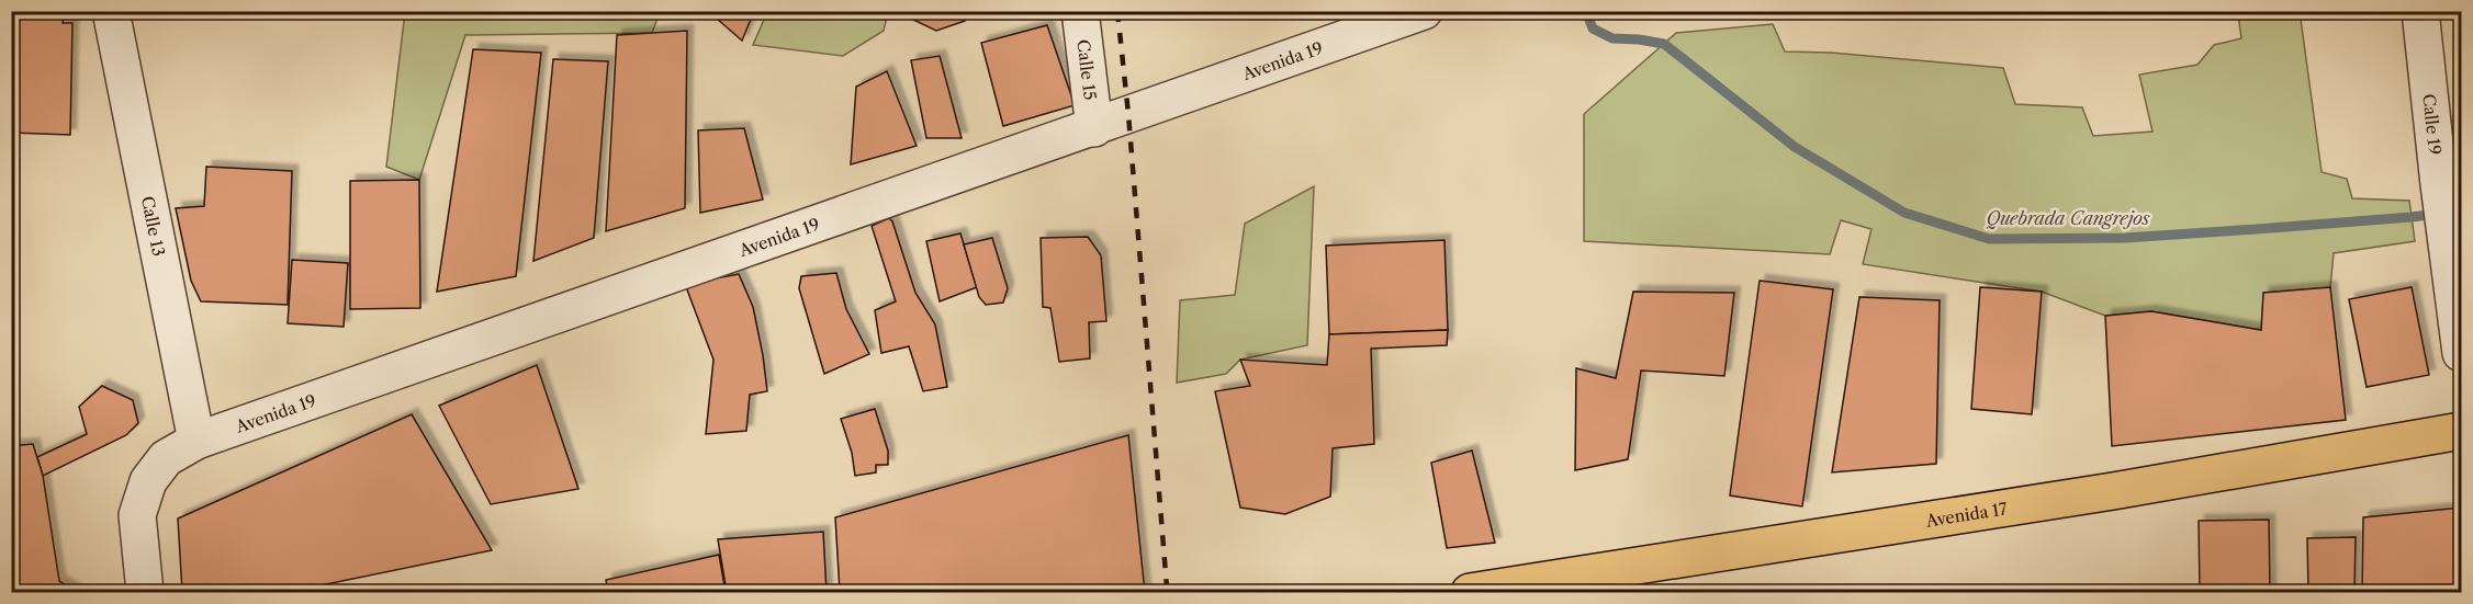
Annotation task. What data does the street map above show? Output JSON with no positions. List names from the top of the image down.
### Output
{
  "streets": {
    "main road": ["Avenida 17"],
    "street": [
      "Avenida 19",
      "Calle 15",
      "Calle 19",
      "Calle 13"
    ]
  },
  "crossings": [
    ["Avenida 19", "Calle 15"],
    ["Avenida 19", "Calle 13"]
  ],
  "water": ["Quebrada Cangrejos"]
}
